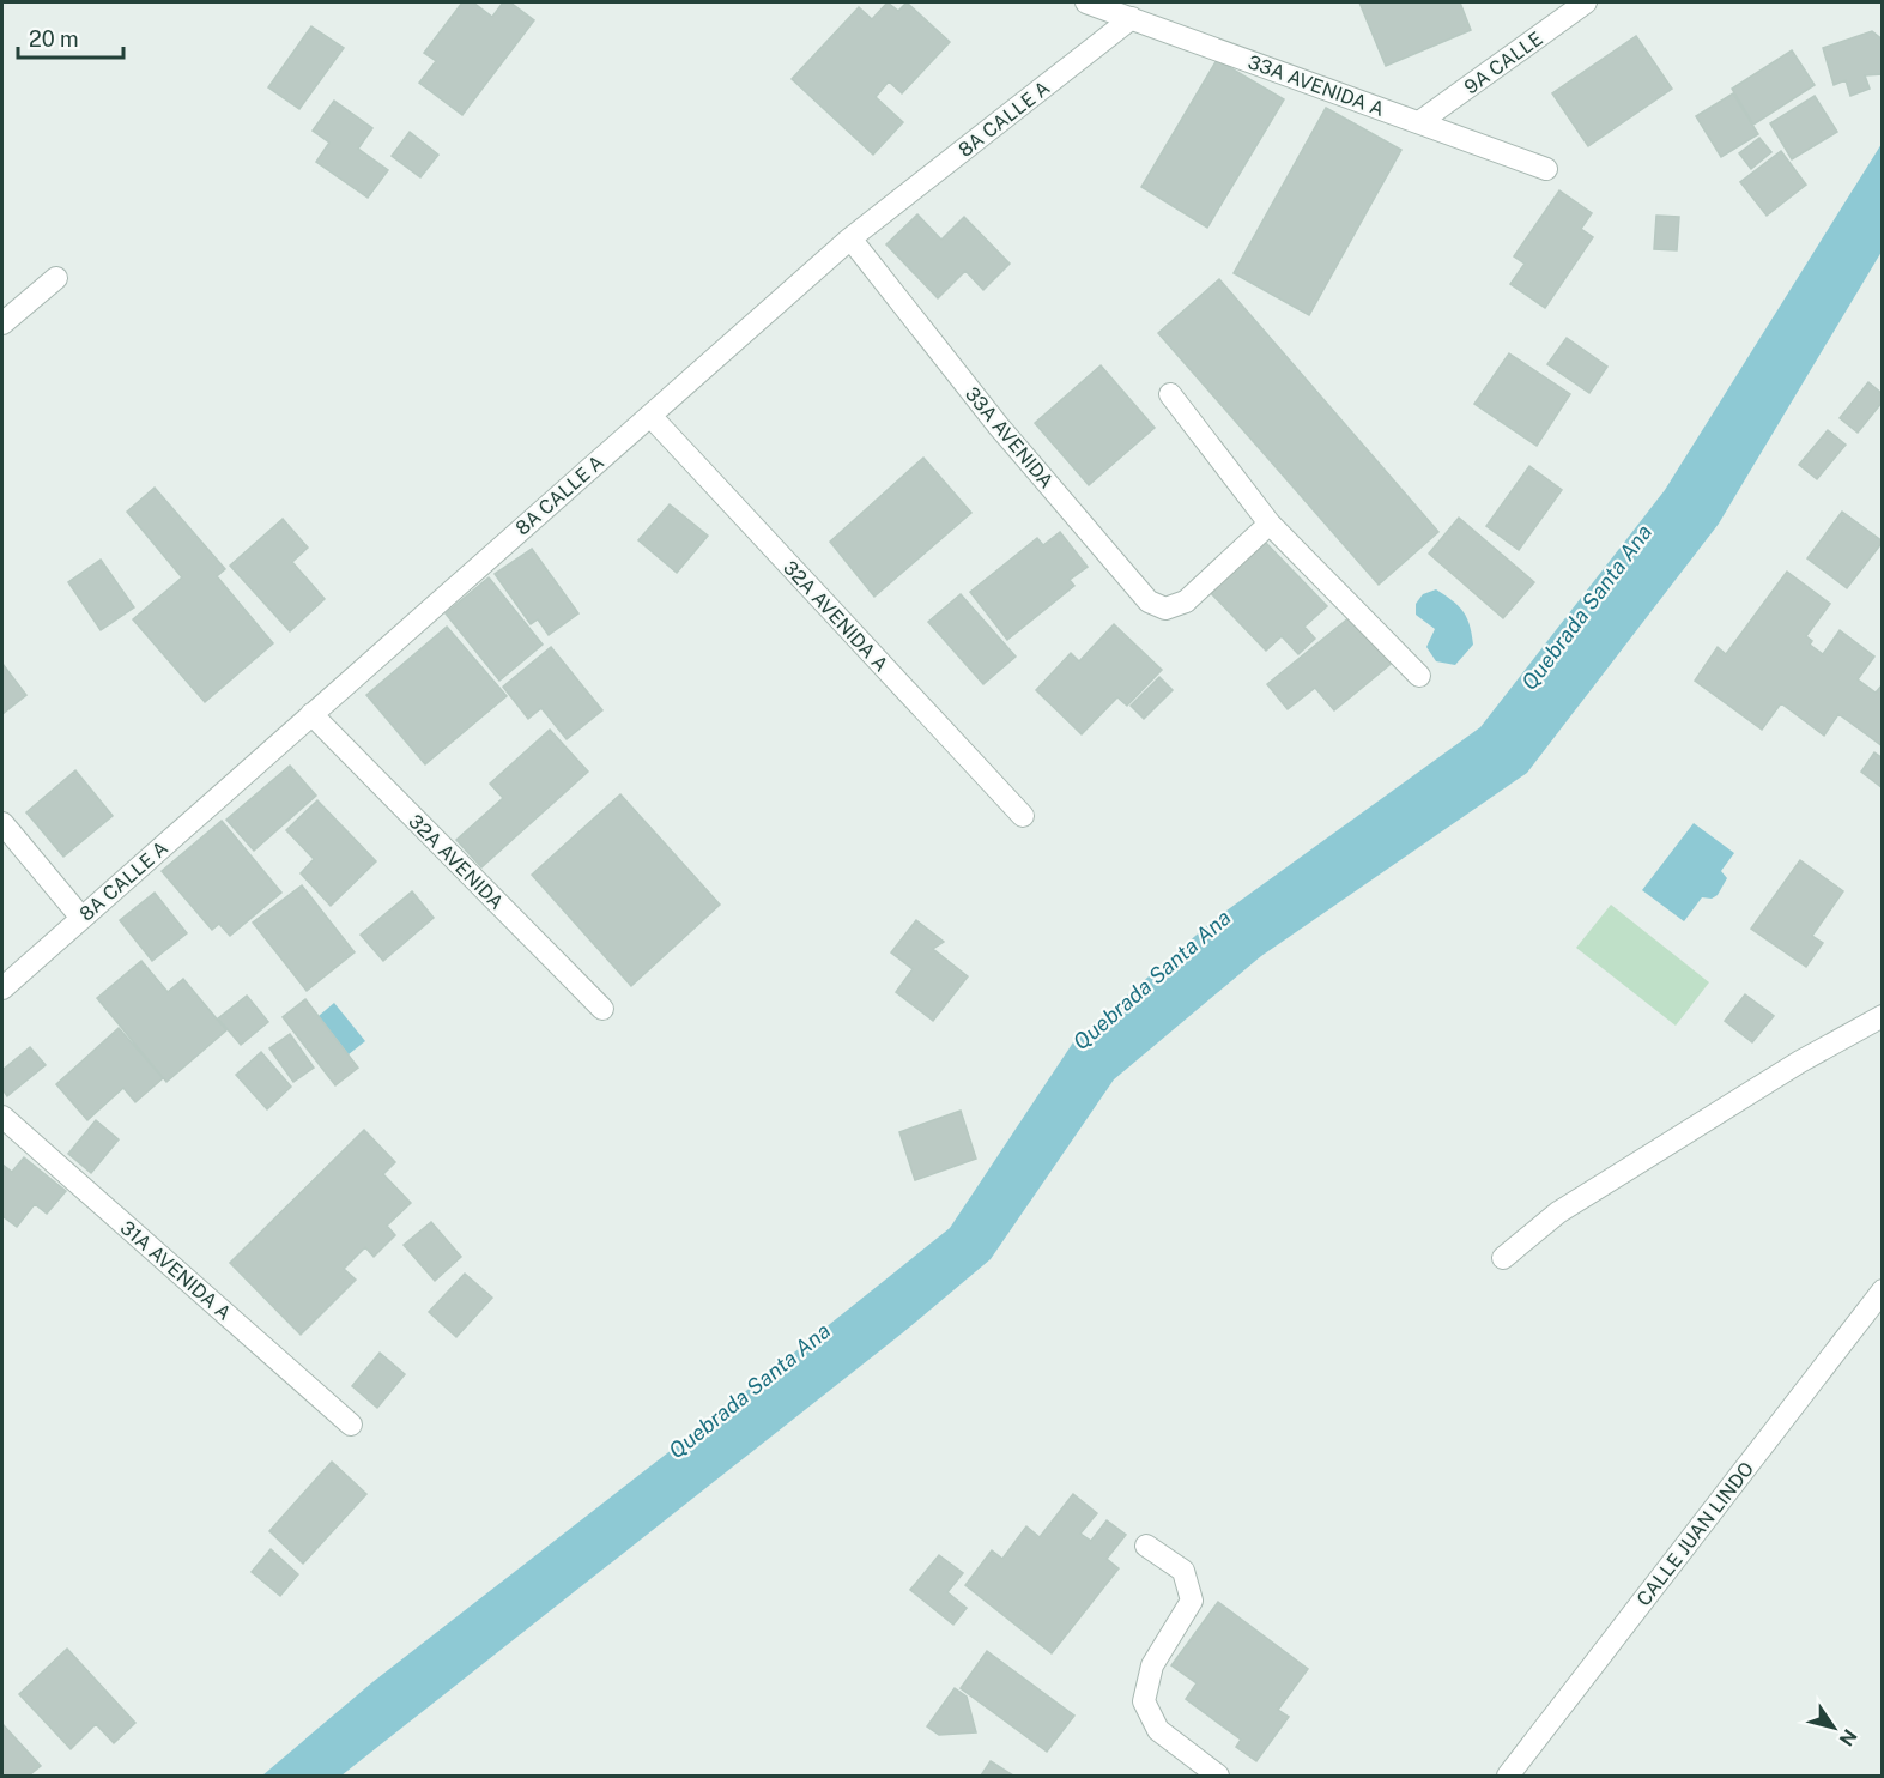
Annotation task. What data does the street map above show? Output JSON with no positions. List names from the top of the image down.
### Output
{
  "streets": {
    "street": [
      "9A CALLE",
      "33A AVENIDA A",
      "8A CALLE A",
      "33A AVENIDA",
      "32A AVENIDA A",
      "32A AVENIDA",
      "31A AVENIDA A",
      "CALLE JUAN LINDO"
    ]
  },
  "crossings": [
    ["9A CALLE", "33A AVENIDA A"],
    ["33A AVENIDA A", "8A CALLE A"],
    ["8A CALLE A", "33A AVENIDA"],
    ["8A CALLE A", "32A AVENIDA A"],
    ["8A CALLE A", "32A AVENIDA"]
  ],
  "water": ["Quebrada Santa Ana"],
  "scale_bar": "20 m",
  "north": "bottom right"
}
